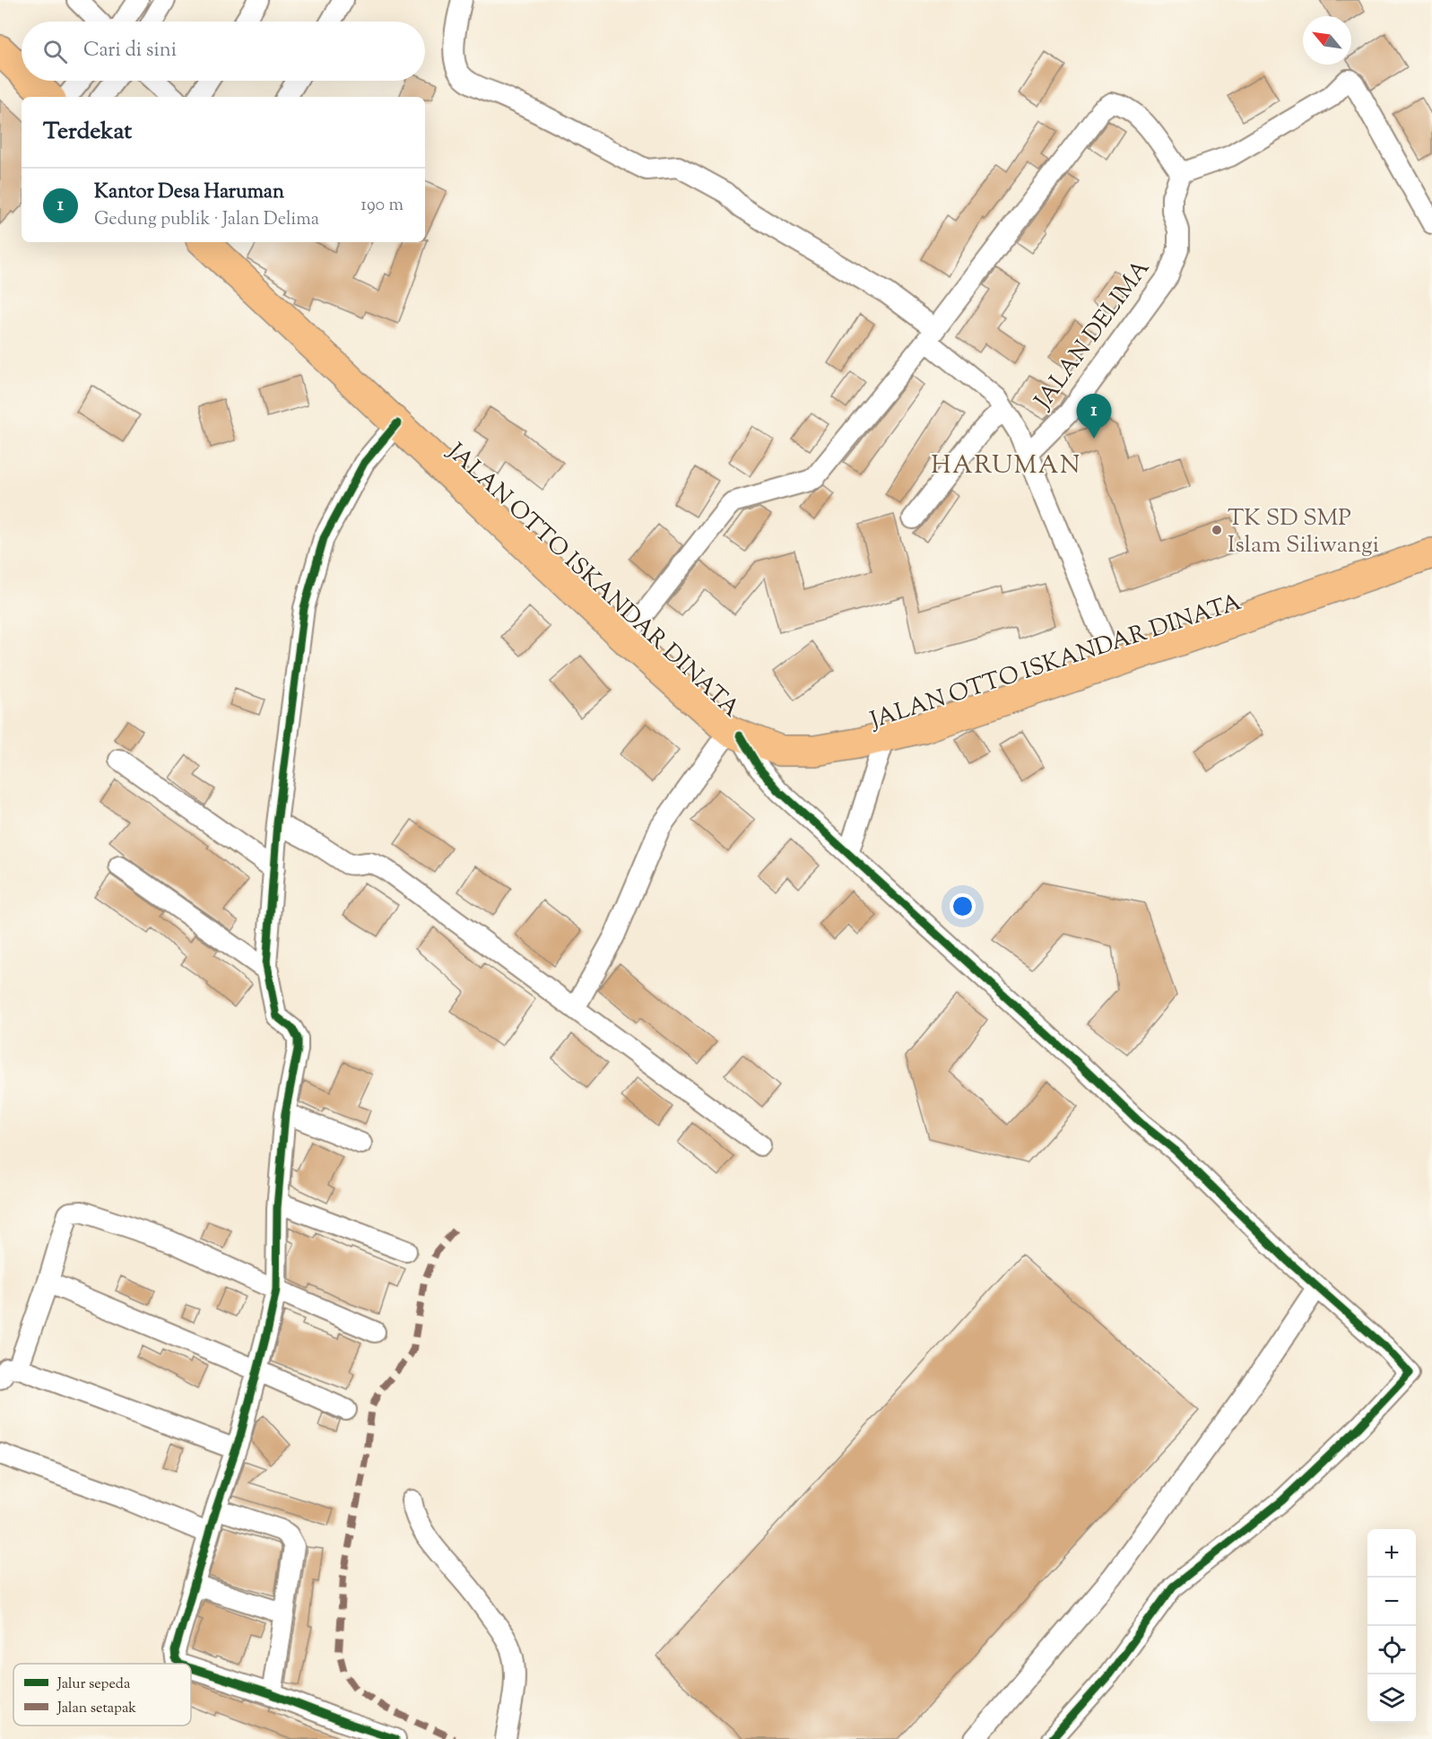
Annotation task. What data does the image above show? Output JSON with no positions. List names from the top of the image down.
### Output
{
  "streets": {
    "main road": ["JALAN OTTO ISKANDAR DINATA"],
    "street": ["JALAN DELIMA"]
  },
  "districts": ["HARUMAN"],
  "places": ["TK SD SMP Islam Siliwangi"],
  "legend": ["Jalur sepeda", "Jalan setapak"],
  "north": "top left",
  "page": {
    "search": "Cari di sini",
    "heading": "Terdekat",
    "list": [
      {
        "mark": "1",
        "name": "Kantor Desa Haruman",
        "note": "Gedung publik · Jalan Delima",
        "value": "190 m"
      }
    ],
    "pins": "1",
    "map_buttons": ["+", "−"]
  }
}
